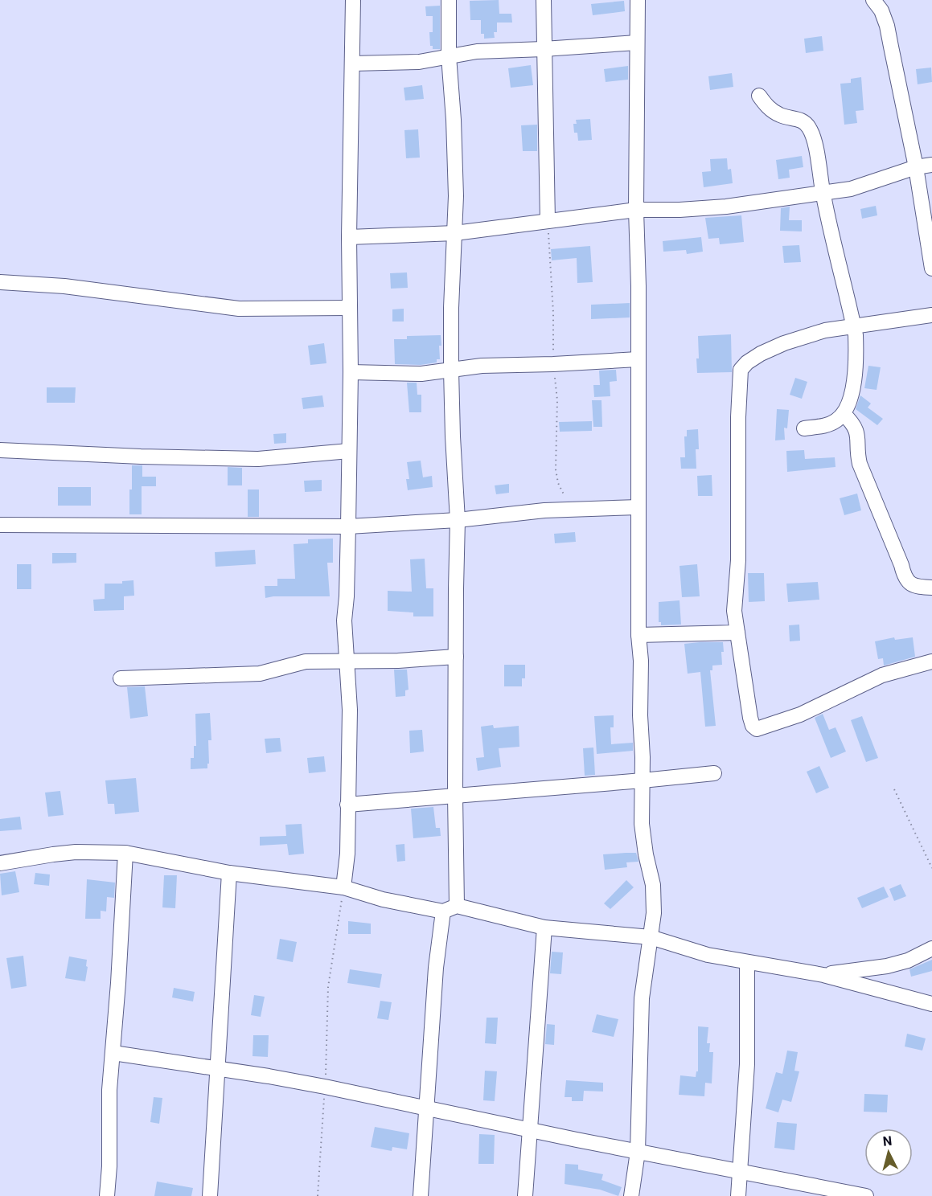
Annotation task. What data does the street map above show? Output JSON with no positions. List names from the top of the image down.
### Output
{
  "north": "top"
}
